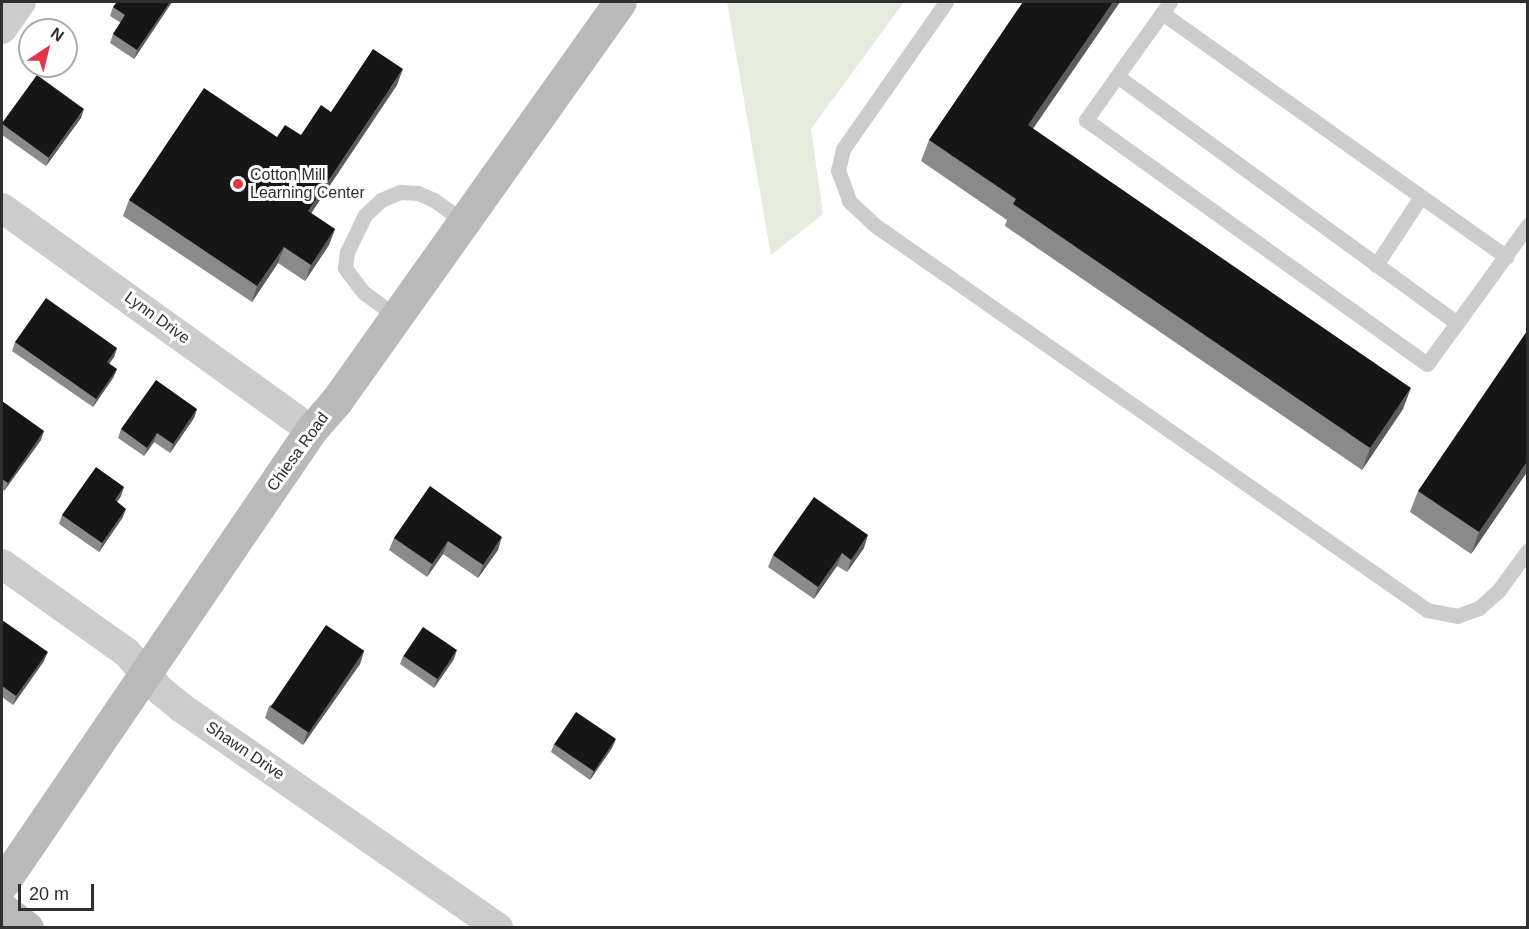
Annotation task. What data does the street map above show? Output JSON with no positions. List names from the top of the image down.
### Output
{
  "streets": {
    "main road": ["Chiesa Road"],
    "street": ["Lynn Drive", "Shawn Drive"]
  },
  "crossings": [
    ["Lynn Drive", "Chiesa Road"],
    ["Chiesa Road", "Shawn Drive"]
  ],
  "places": ["Cotton Mill Learning Center"],
  "scale_bar": "20 m",
  "north": "top right"
}
